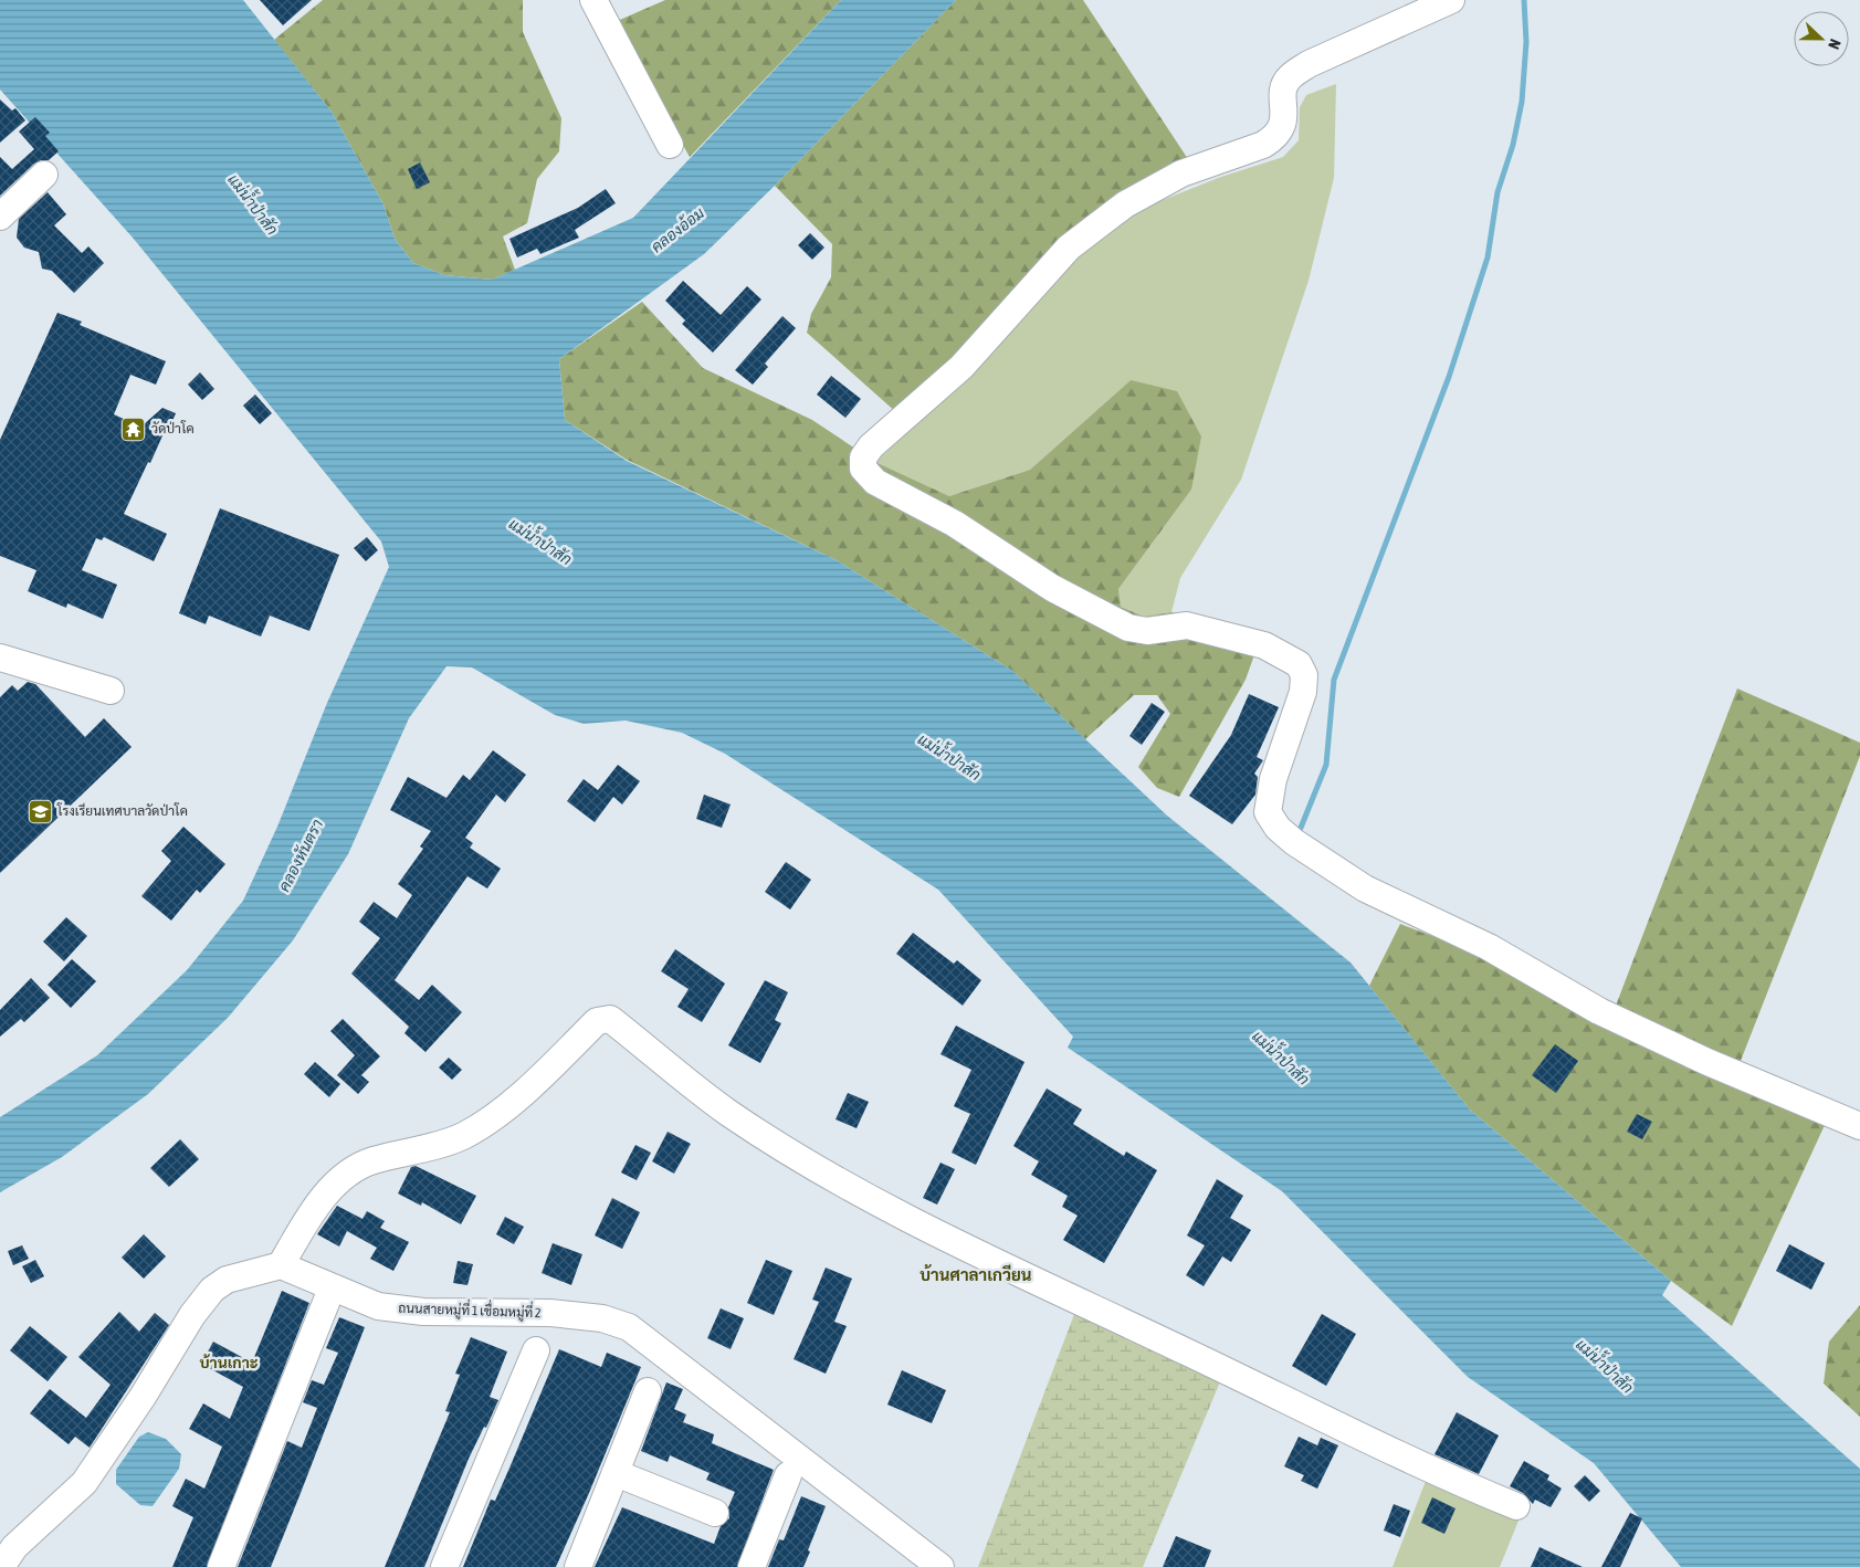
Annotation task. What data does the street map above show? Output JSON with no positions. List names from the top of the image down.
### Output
{
  "streets": {
    "street": ["ถนนสายหมู่ที่ 1 เชื่อมหมู่ที่ 2"]
  },
  "districts": ["บ้านศาลาเกวียน", "บ้านเกาะ"],
  "water": ["แม่น้ำป่าสัก", "คลองอ้อม", "คลองหันตรา"],
  "places": {
    "temple": ["วัดป่าโค"],
    "school or university": ["โรงเรียนเทศบาลวัดป่าโค"]
  },
  "north": "right"
}
